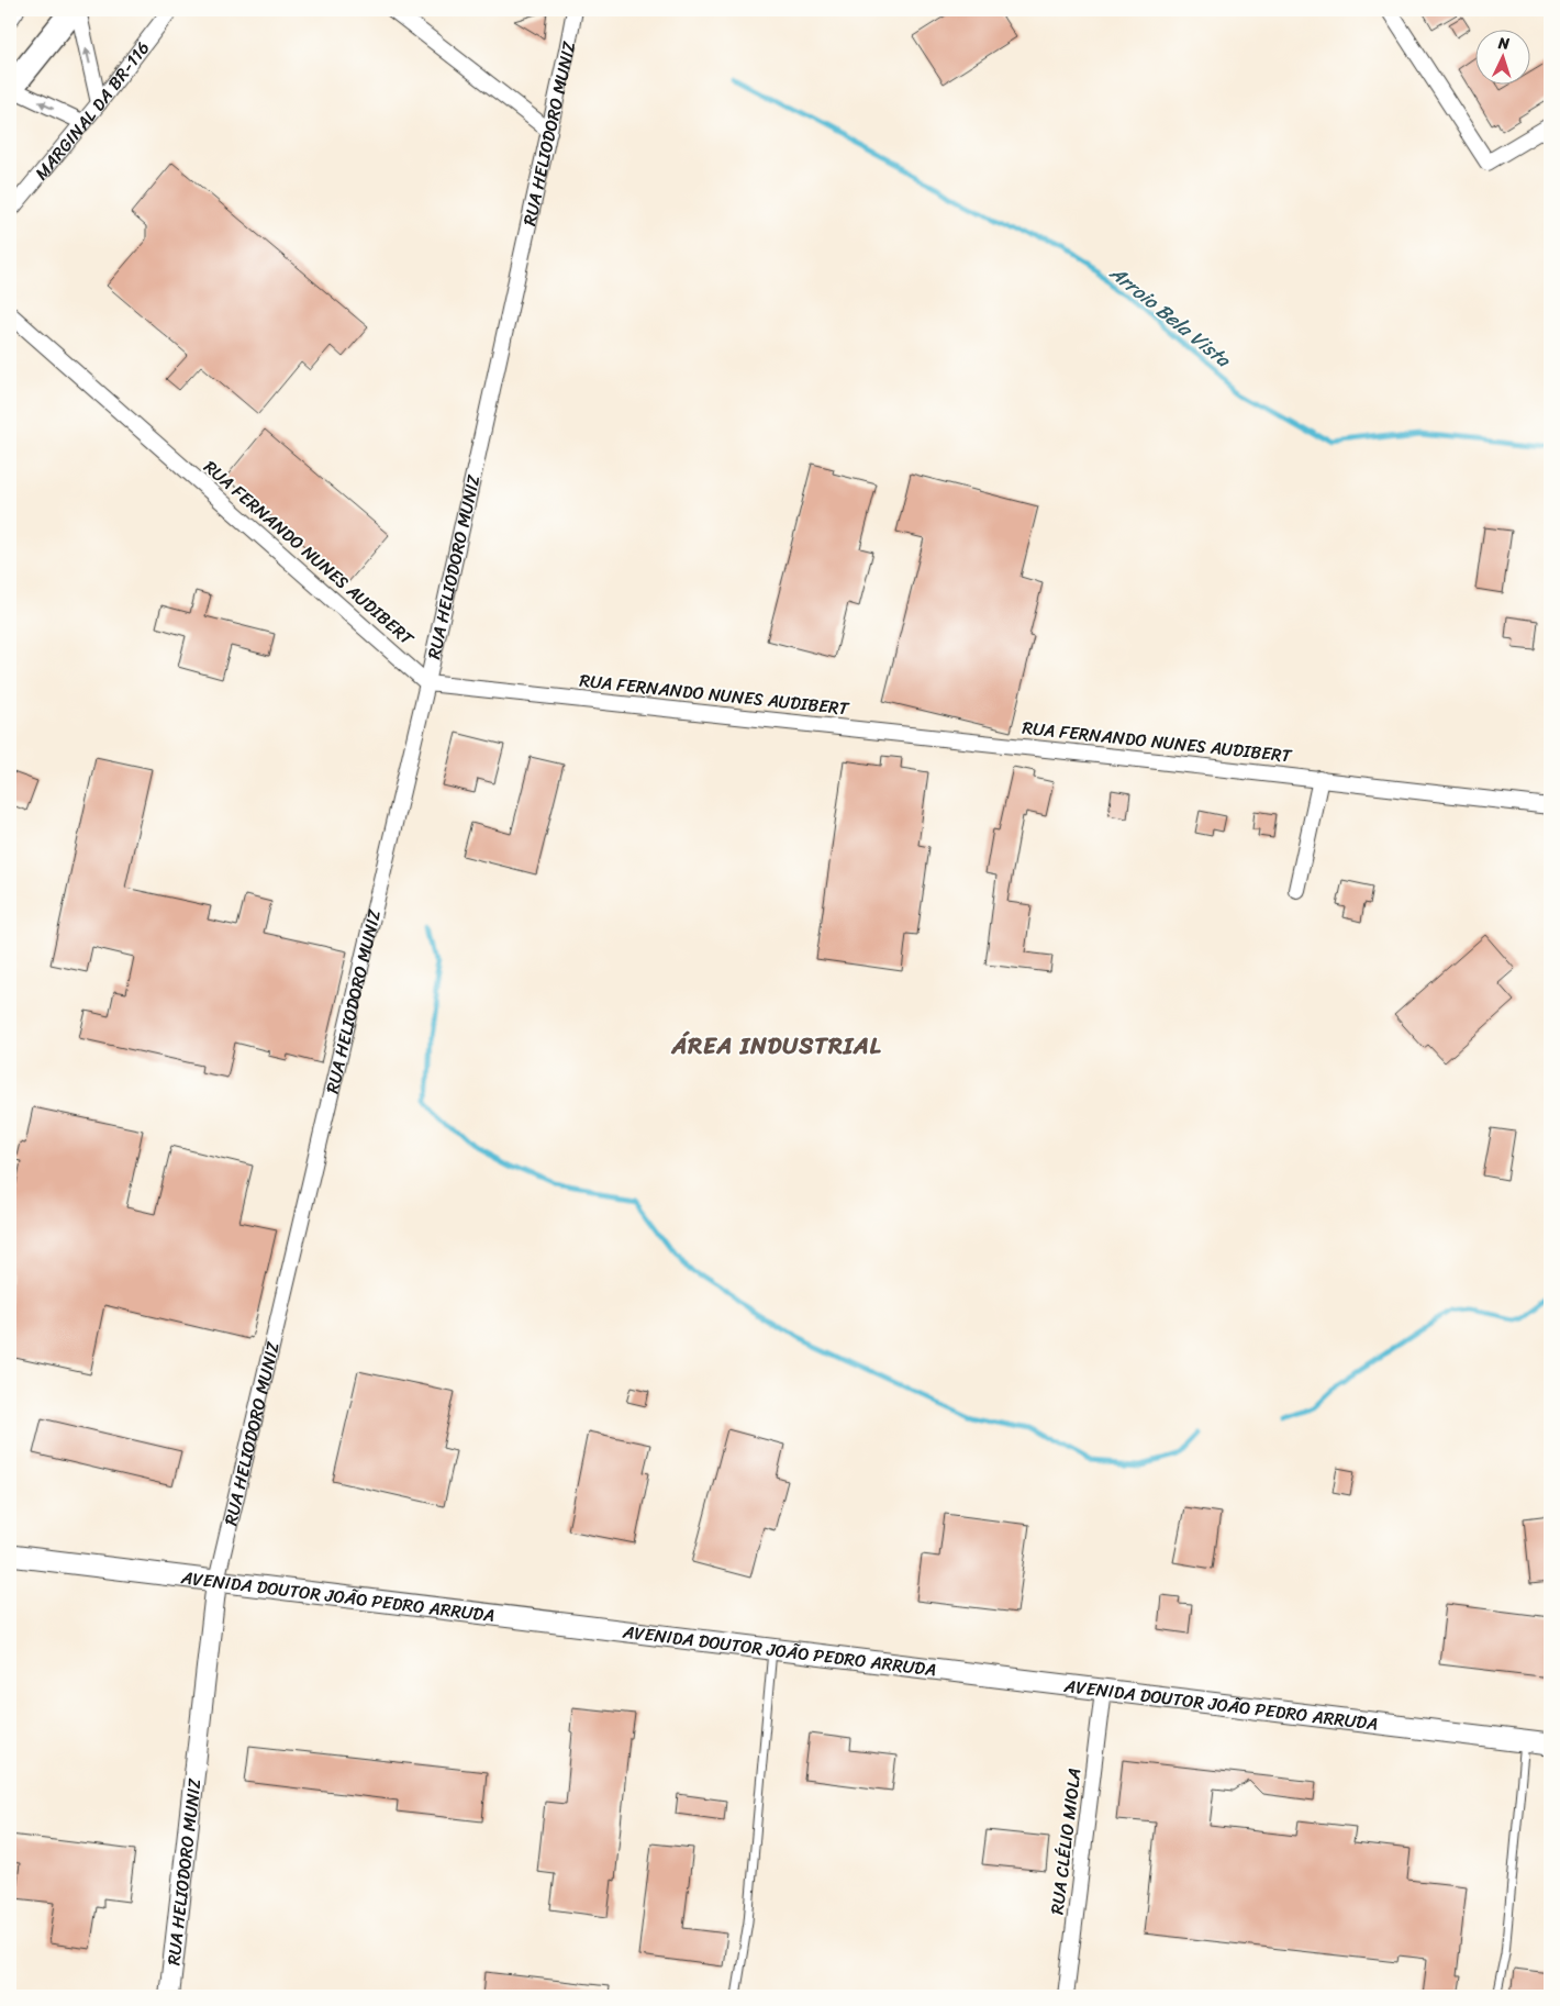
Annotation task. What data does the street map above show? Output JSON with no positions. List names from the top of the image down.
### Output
{
  "streets": {
    "main road": ["AVENIDA DOUTOR JOÃO PEDRO ARRUDA"],
    "street": [
      "MARGINAL DA BR-116",
      "RUA HELIODORO MUNIZ",
      "RUA FERNANDO NUNES AUDIBERT",
      "RUA CLÉLIO MIOLA"
    ]
  },
  "crossings": [
    ["RUA HELIODORO MUNIZ", "RUA FERNANDO NUNES AUDIBERT"],
    ["RUA HELIODORO MUNIZ", "AVENIDA DOUTOR JOÃO PEDRO ARRUDA"],
    ["AVENIDA DOUTOR JOÃO PEDRO ARRUDA", "RUA CLÉLIO MIOLA"]
  ],
  "districts": ["ÁREA INDUSTRIAL"],
  "water": ["Arroio Bela Vista"],
  "north": "top"
}
